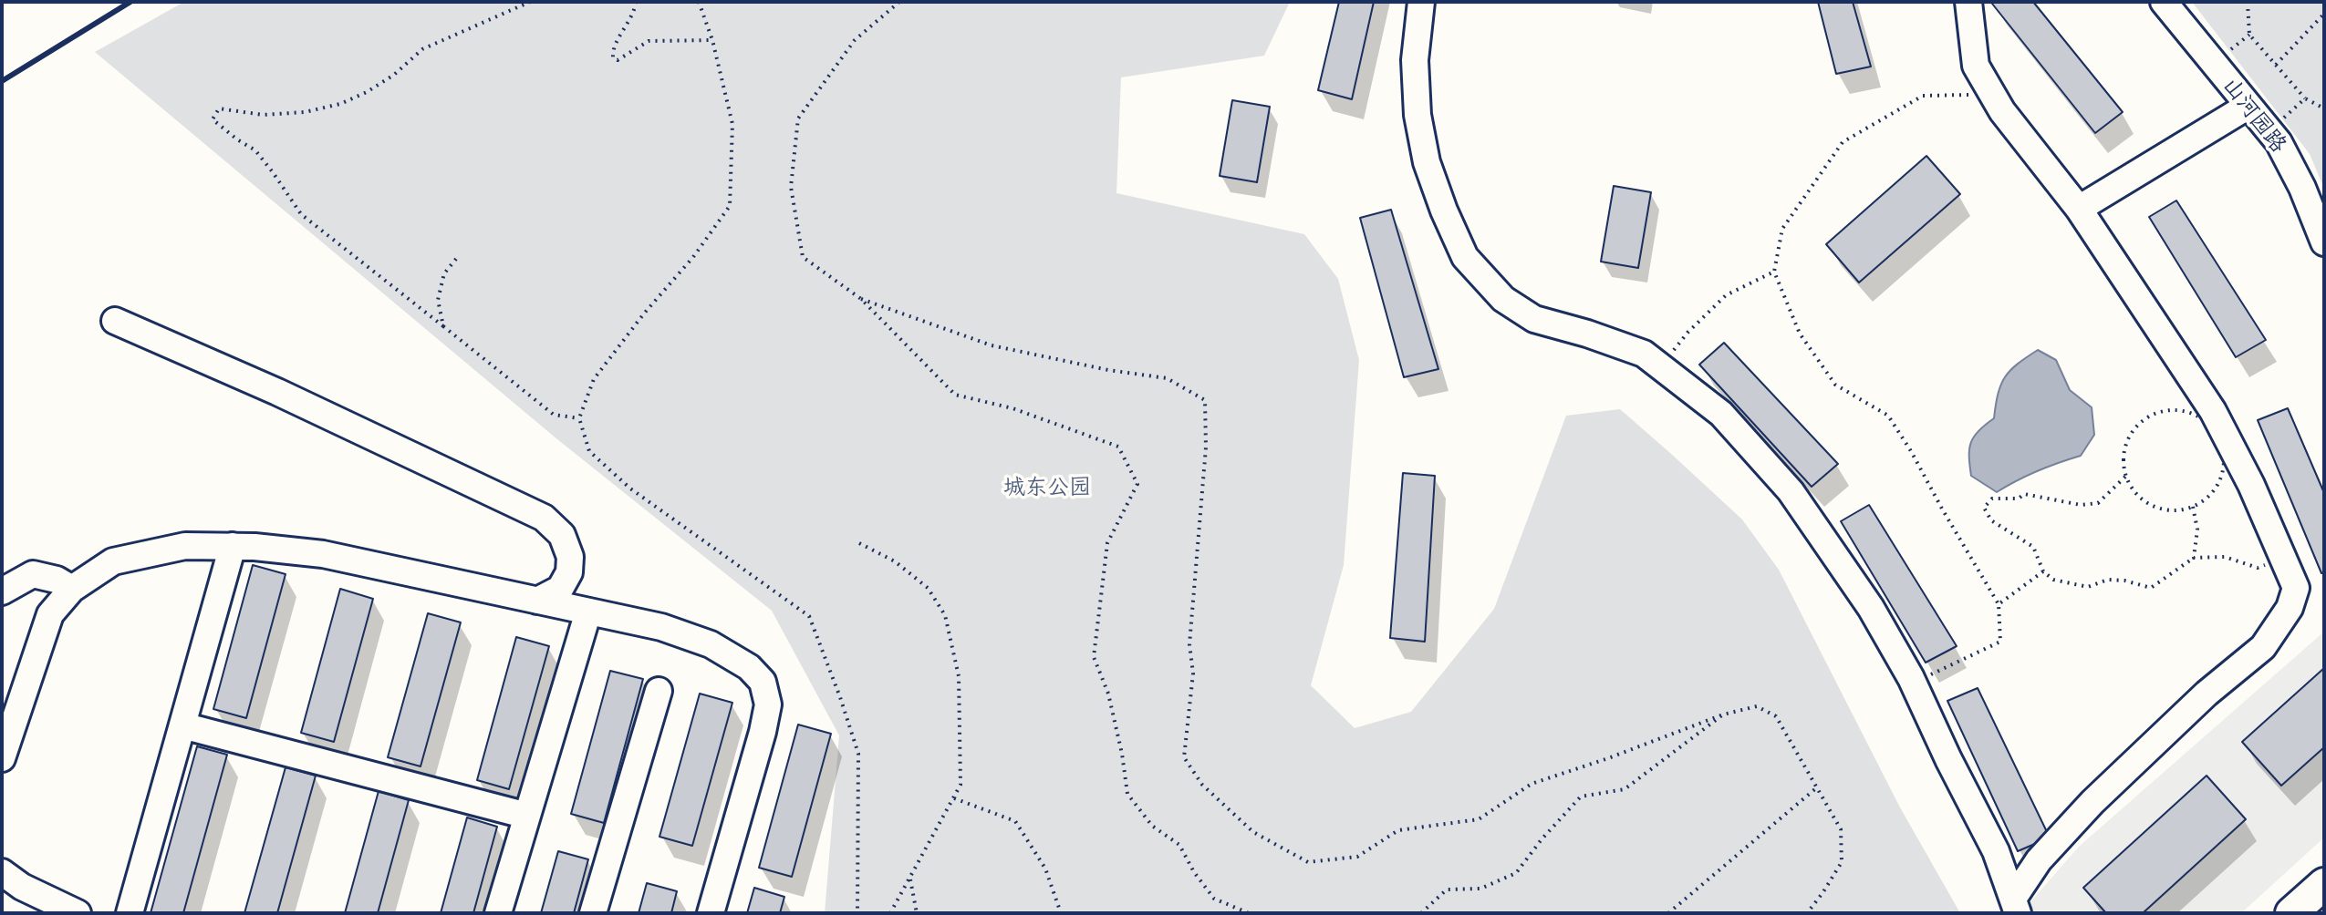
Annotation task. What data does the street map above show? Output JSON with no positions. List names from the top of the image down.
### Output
{
  "streets": {
    "street": ["山河园路"]
  },
  "parks": ["城东公园"]
}
